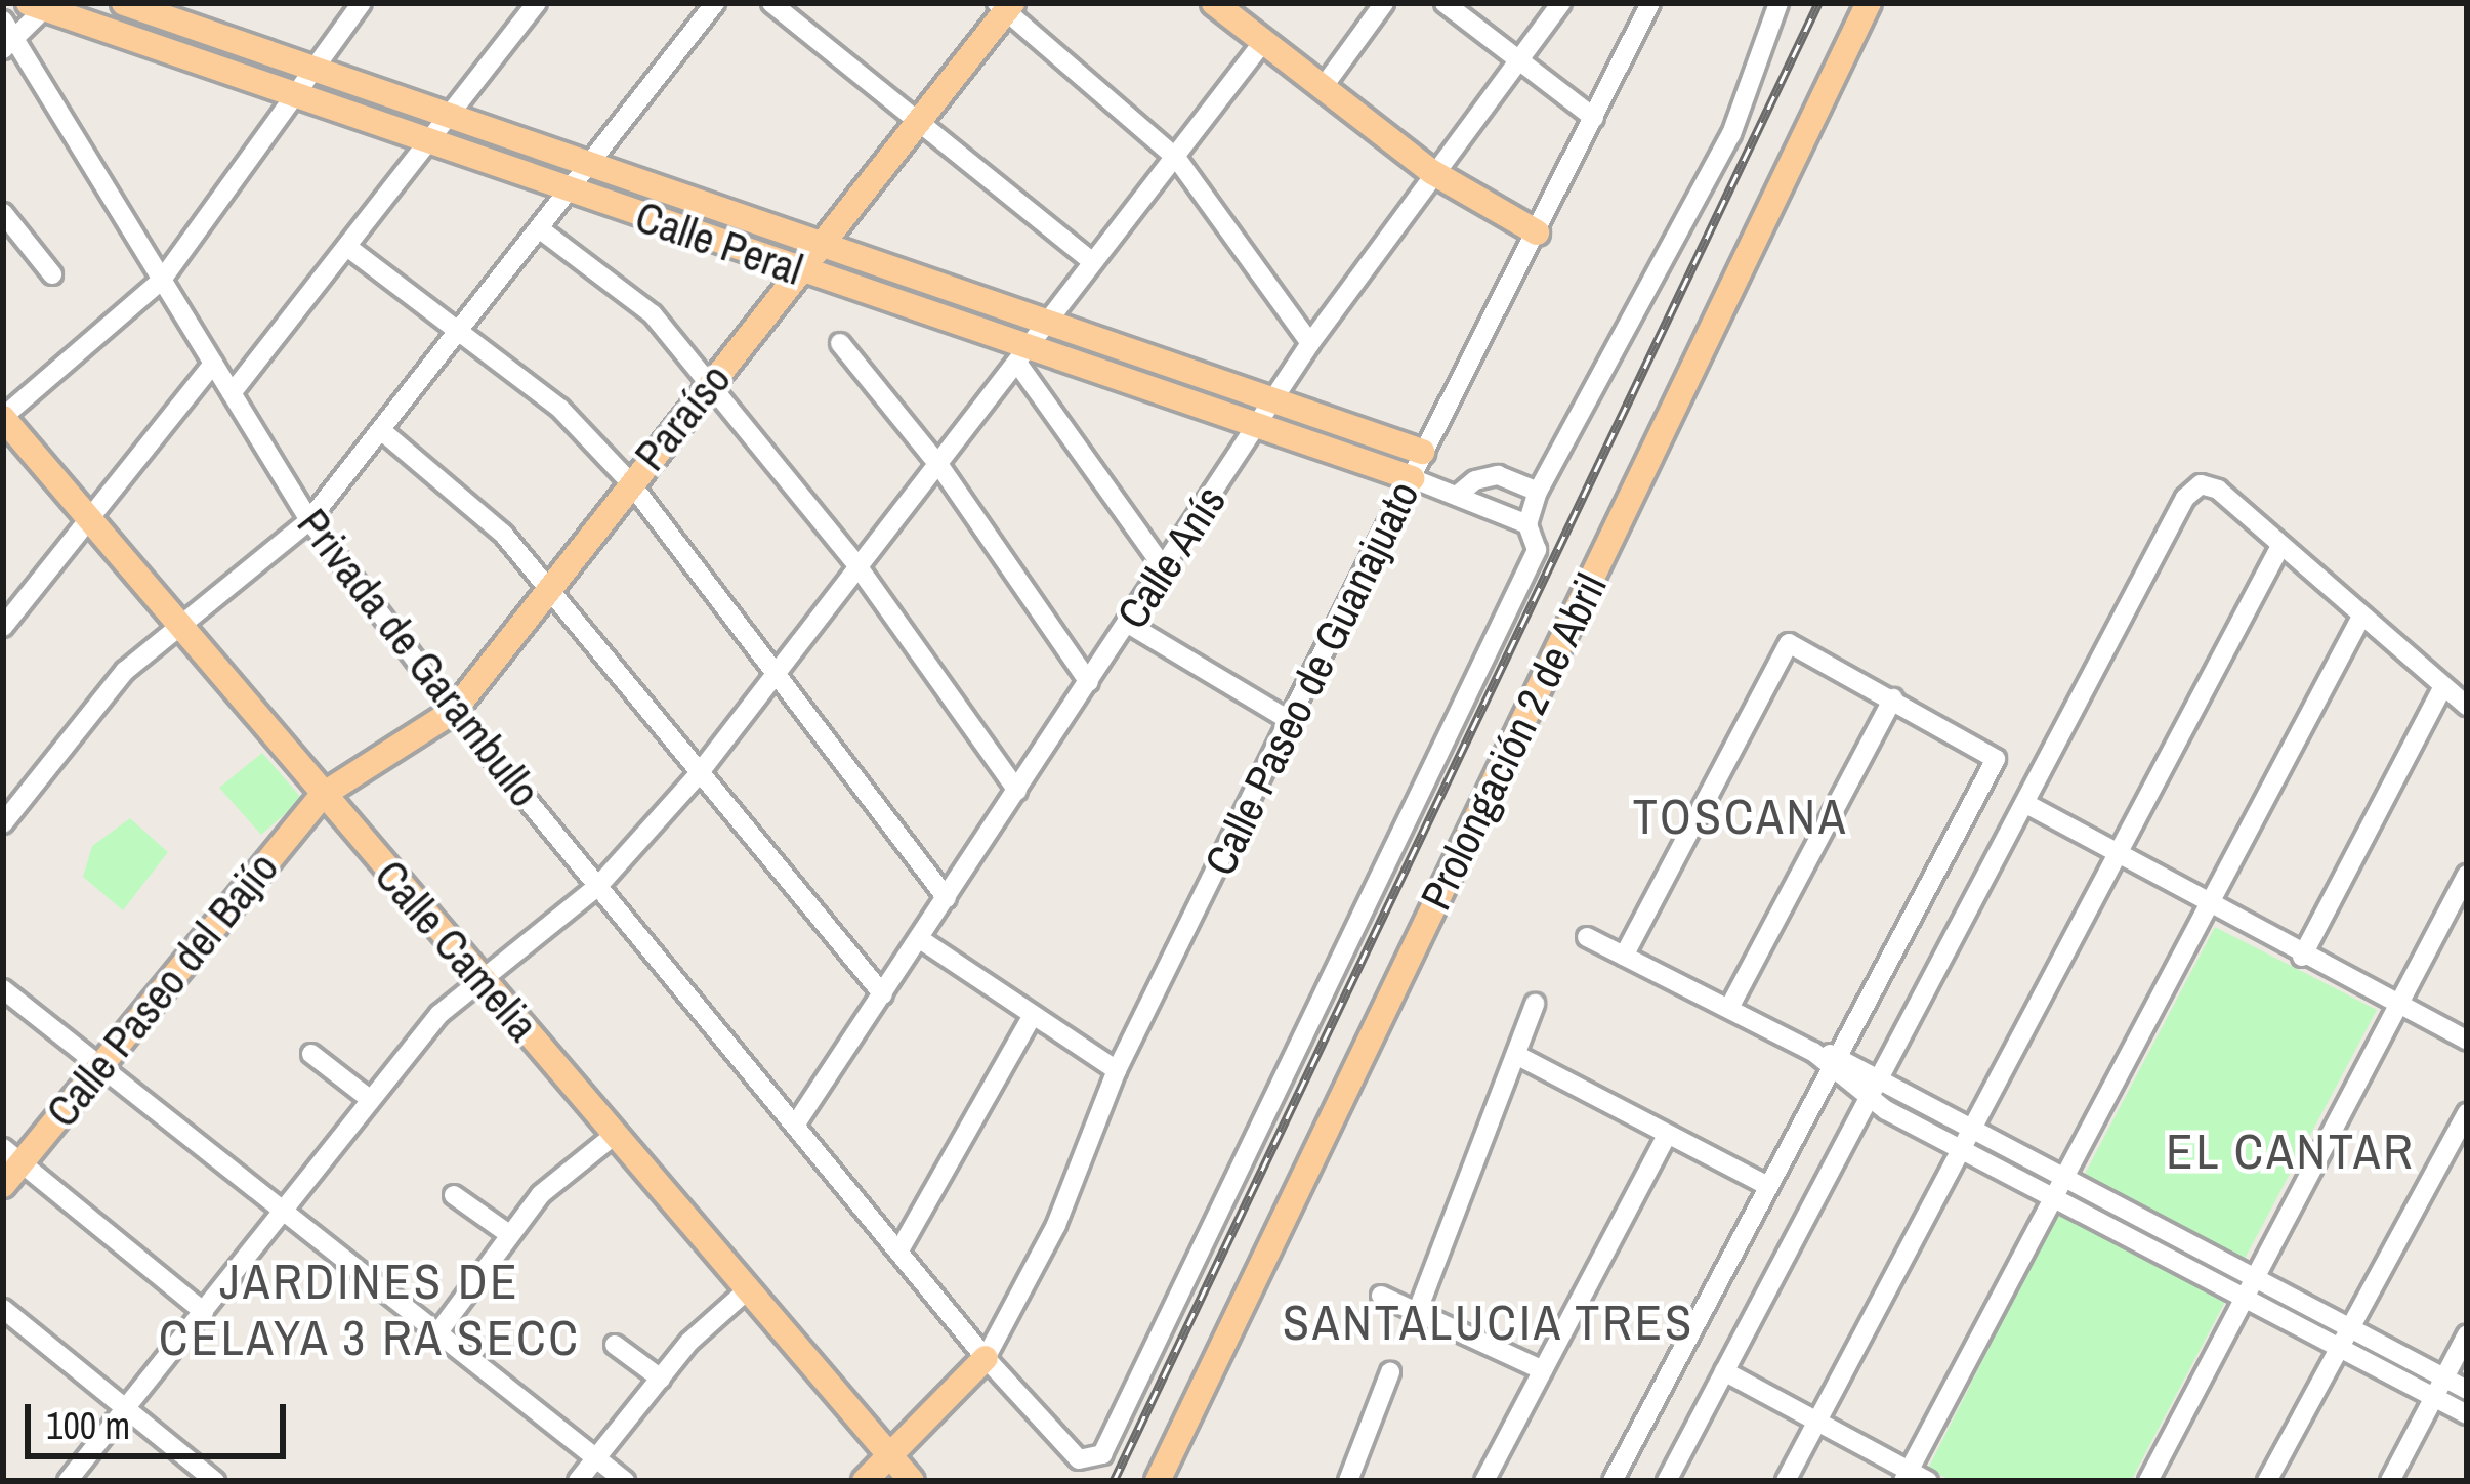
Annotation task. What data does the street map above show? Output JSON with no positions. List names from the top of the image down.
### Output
{
  "streets": {
    "main road": [
      "Calle Peral",
      "Paraíso",
      "Prolongación 2 de Abril",
      "Calle Camelia",
      "Calle Paseo del Bajío"
    ],
    "street": ["Calle Anís", "Privada de Garambullo", "Calle Paseo de Guanajuato"]
  },
  "crossings": [
    ["Calle Peral", "Paraíso"],
    ["Calle Peral", "Calle Anís"],
    ["Calle Peral", "Calle Paseo de Guanajuato"],
    ["Paraíso", "Privada de Garambullo"],
    ["Paraíso", "Calle Camelia"],
    ["Paraíso", "Calle Paseo del Bajío"],
    ["Calle Anís", "Privada de Garambullo"],
    ["Privada de Garambullo", "Calle Paseo de Guanajuato"],
    ["Calle Camelia", "Calle Paseo del Bajío"]
  ],
  "districts": [
    "TOSCANA",
    "EL CANTAR",
    "JARDINES DE CELAYA 3 RA SECC",
    "SANTALUCIA TRES"
  ],
  "scale_bar": "100 m"
}
